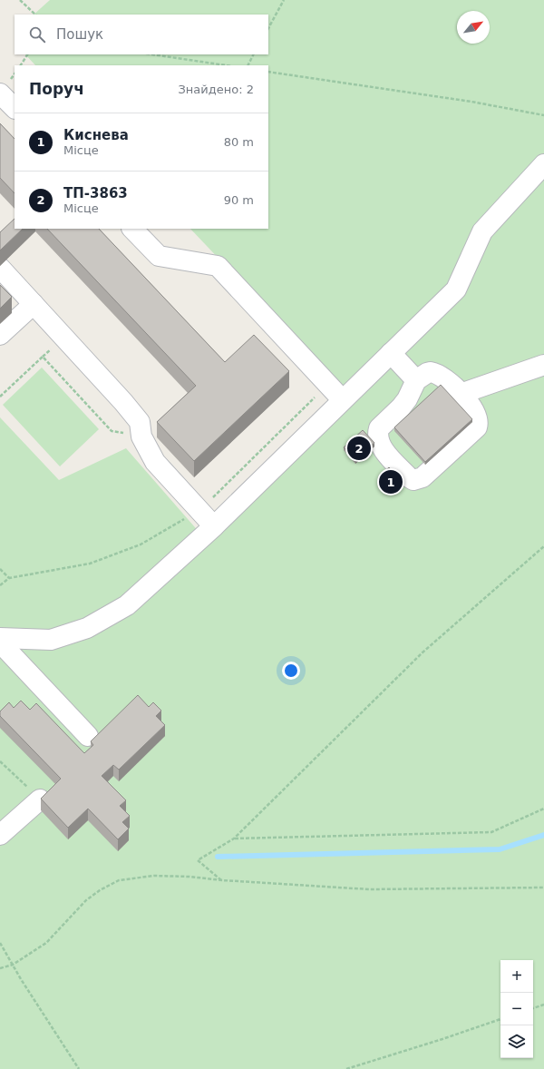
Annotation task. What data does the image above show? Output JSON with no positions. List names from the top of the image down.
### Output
{
  "north": "top right",
  "page": {
    "search": "Пошук",
    "heading": ["Поруч", "Знайдено: 2"],
    "list": [
      {
        "mark": "1",
        "name": "Киснева",
        "note": "Місце",
        "value": "80 m"
      },
      {
        "mark": "2",
        "name": "ТП-3863",
        "note": "Місце",
        "value": "90 m"
      }
    ],
    "pins": ["2", "1"],
    "map_buttons": ["+", "−"]
  }
}
